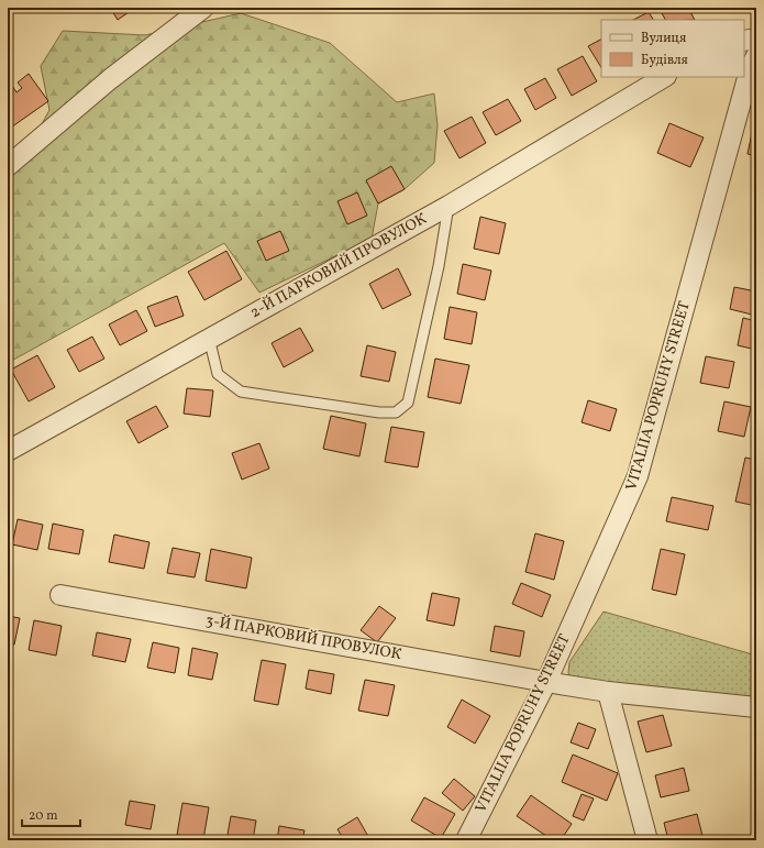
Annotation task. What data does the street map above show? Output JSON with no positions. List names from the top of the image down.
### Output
{
  "streets": {
    "street": ["2-Й ПАРКОВИЙ ПРОВУЛОК", "VITALIIA POPRUHY STREET", "3-Й ПАРКОВИЙ ПРОВУЛОК"]
  },
  "crossings": [
    ["VITALIIA POPRUHY STREET", "3-Й ПАРКОВИЙ ПРОВУЛОК"]
  ],
  "legend": ["Вулиця", "Будівля"],
  "scale_bar": "20 m"
}
